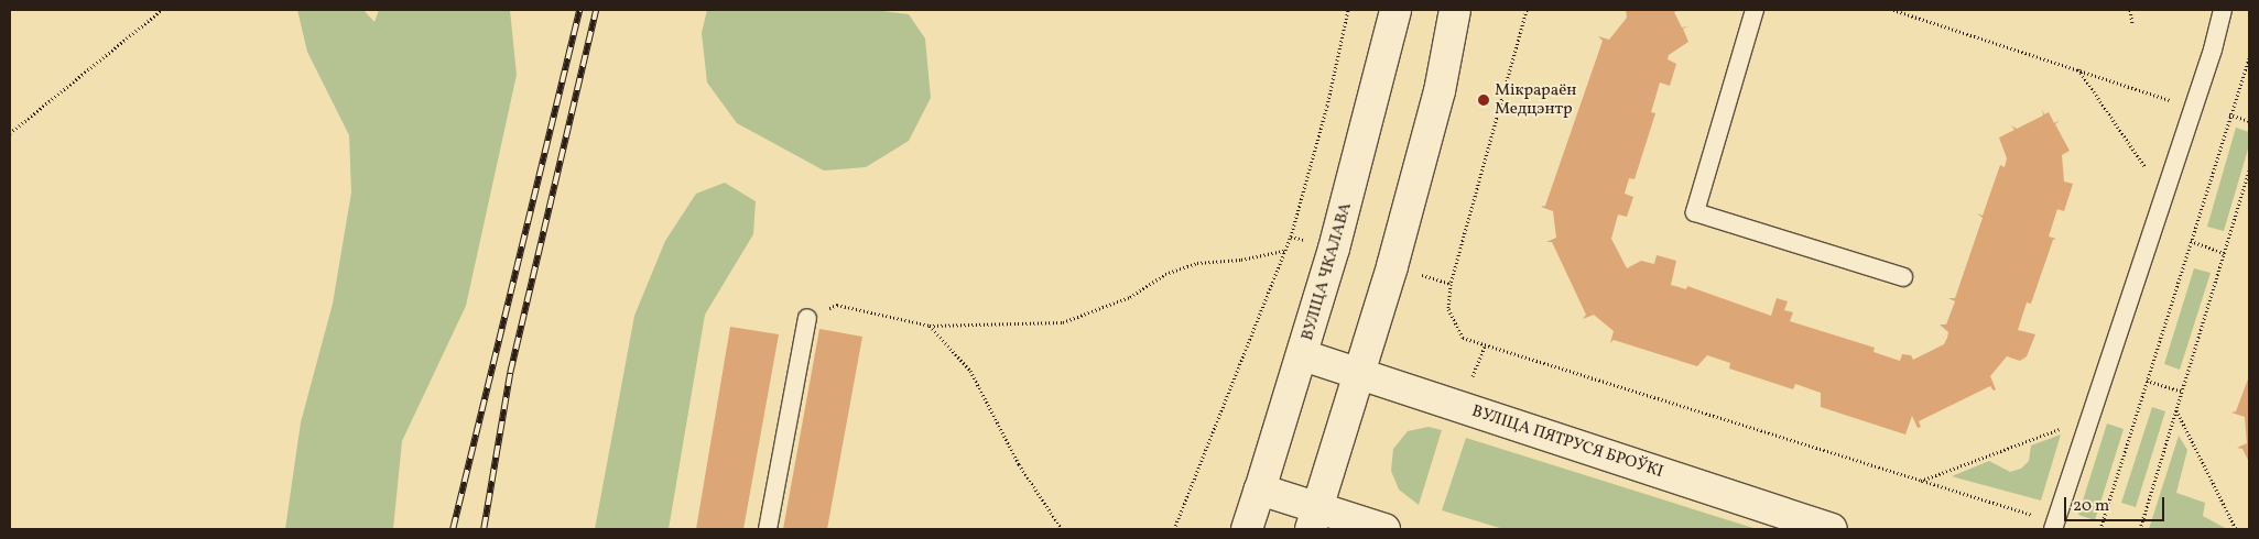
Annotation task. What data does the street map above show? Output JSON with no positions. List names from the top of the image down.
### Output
{
  "streets": {
    "main road": ["ВУЛІЦА ЧКАЛАВА", "ВУЛІЦА ПЯТРУСЯ БРОЎКІ"]
  },
  "crossings": [
    ["ВУЛІЦА ЧКАЛАВА", "ВУЛІЦА ПЯТРУСЯ БРОЎКІ"]
  ],
  "places": ["Мікрараён Медцэнтр"],
  "scale_bar": "20 m"
}
